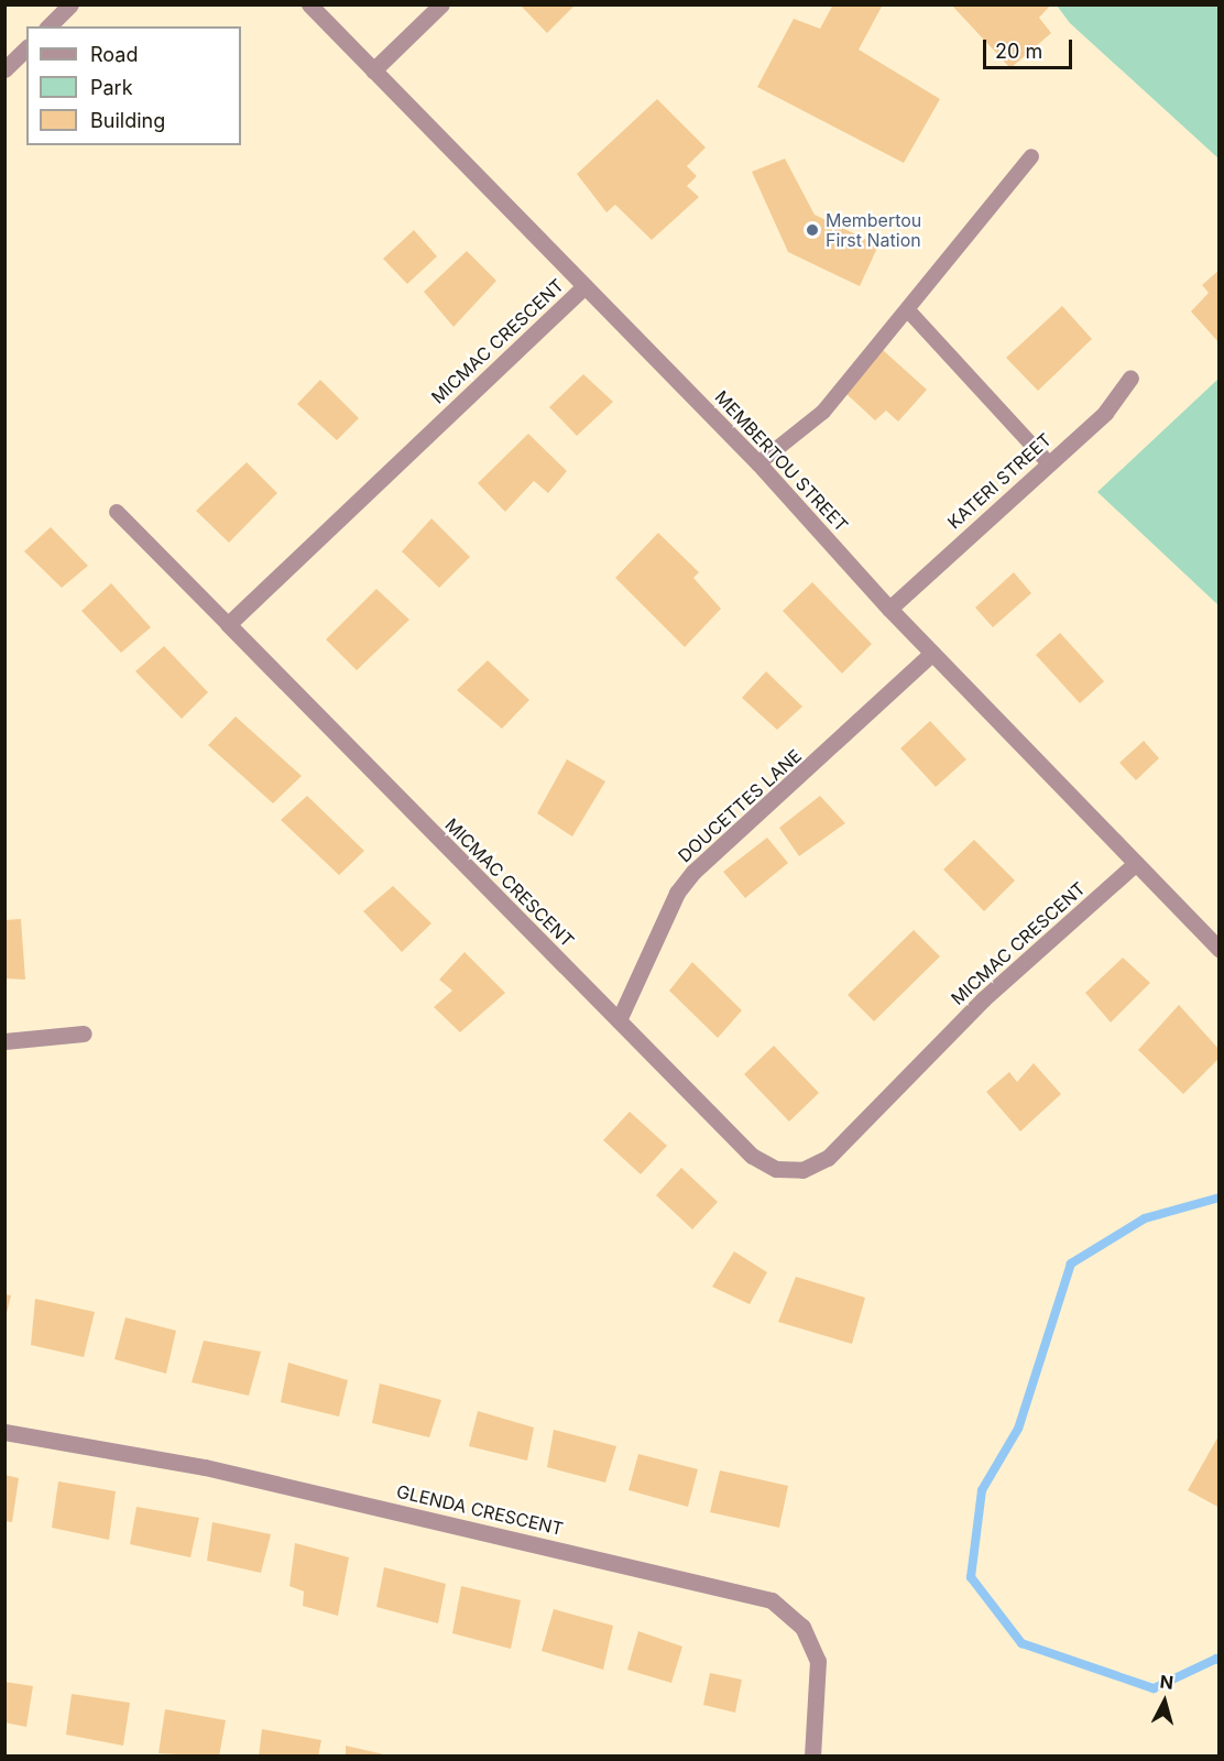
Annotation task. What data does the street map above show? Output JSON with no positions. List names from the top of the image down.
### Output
{
  "streets": {
    "street": [
      "MICMAC CRESCENT",
      "MEMBERTOU STREET",
      "KATERI STREET",
      "DOUCETTES LANE",
      "GLENDA CRESCENT"
    ]
  },
  "crossings": [
    ["MICMAC CRESCENT", "MEMBERTOU STREET"],
    ["MICMAC CRESCENT", "DOUCETTES LANE"],
    ["MEMBERTOU STREET", "KATERI STREET"],
    ["MEMBERTOU STREET", "DOUCETTES LANE"]
  ],
  "places": ["Membertou First Nation"],
  "legend": ["Road", "Park", "Building"],
  "scale_bar": "20 m",
  "north": "top"
}
